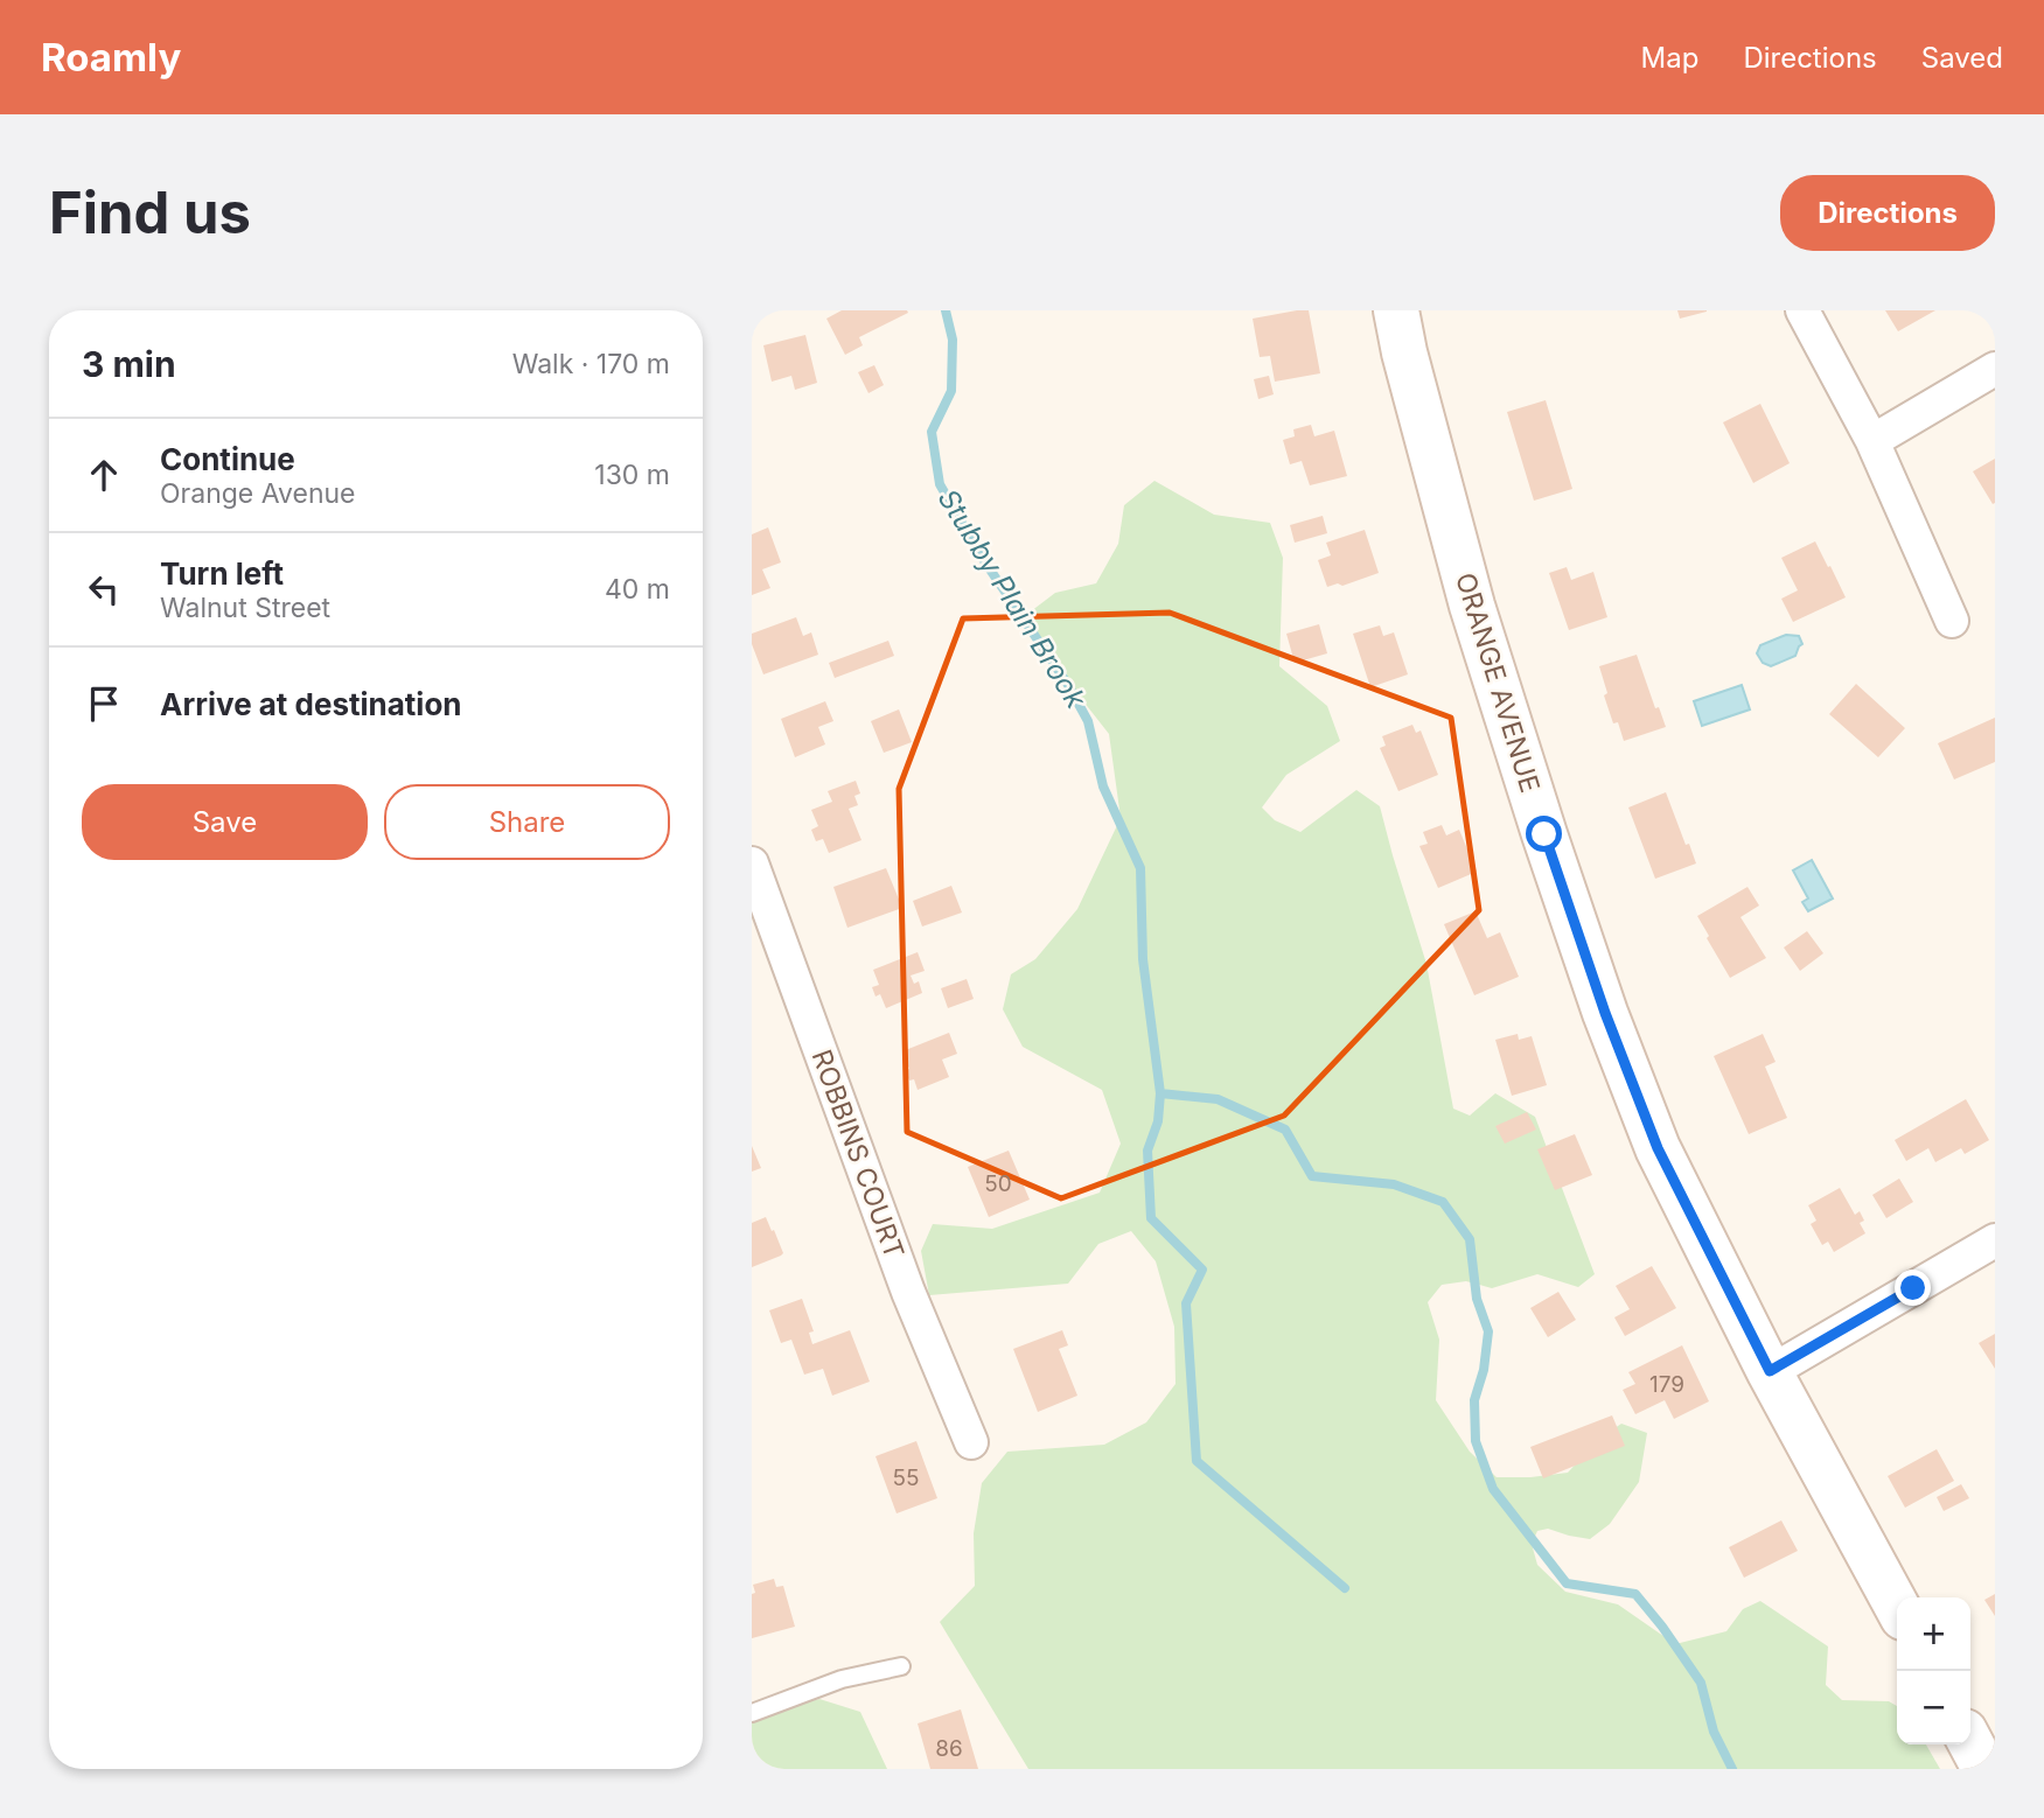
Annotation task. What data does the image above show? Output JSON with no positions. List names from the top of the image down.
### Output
{
  "streets": {
    "main road": ["ORANGE AVENUE"],
    "street": ["ROBBINS COURT"]
  },
  "water": ["Stubby Plain Brook"],
  "house_numbers": [
    "50",
    "179",
    "55",
    "86"
  ],
  "page": {
    "header": "Roamly",
    "nav": ["Map", "Directions", "Saved"],
    "buttons": [
      "Directions",
      ["Save", "Share"]
    ],
    "title": "Find us",
    "heading": ["3 min", "Walk · 170 m"],
    "list": [
      ["Continue", "Orange Avenue", "130 m"],
      ["Turn left", "Walnut Street", "40 m"],
      "Arrive at destination"
    ],
    "map_buttons": ["+", "−"]
  }
}
